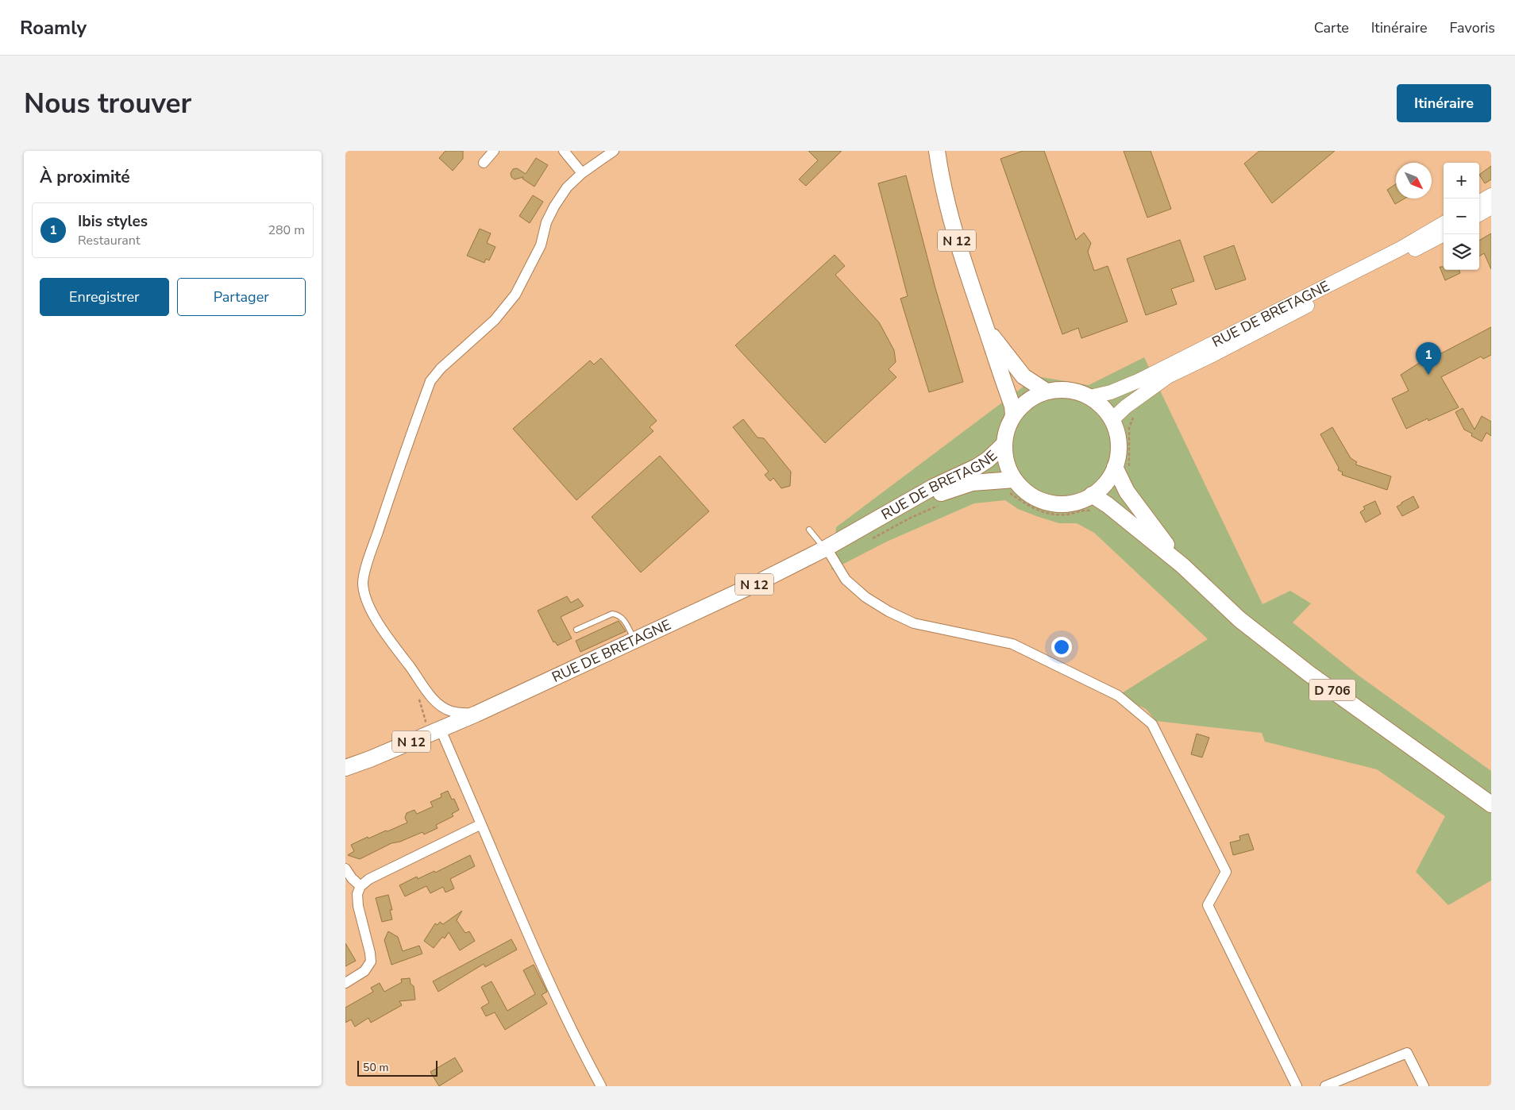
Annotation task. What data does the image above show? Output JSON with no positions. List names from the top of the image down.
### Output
{
  "streets": {
    "main road": ["N 12", "RUE DE BRETAGNE", "D 706"]
  },
  "crossings": [
    ["N 12", "RUE DE BRETAGNE"],
    ["N 12", "D 706"],
    ["RUE DE BRETAGNE", "D 706"]
  ],
  "scale_bar": "50 m",
  "north": "bottom right",
  "page": {
    "header": "Roamly",
    "nav": ["Carte", "Itinéraire", "Favoris"],
    "buttons": [
      "Itinéraire",
      ["Enregistrer", "Partager"]
    ],
    "title": "Nous trouver",
    "heading": "À proximité",
    "map_buttons": ["+", "−"],
    "list": [
      {
        "mark": "1",
        "name": "Ibis styles",
        "note": "Restaurant",
        "value": "280 m"
      }
    ],
    "pins": "1",
    "scale": "50 m"
  }
}
